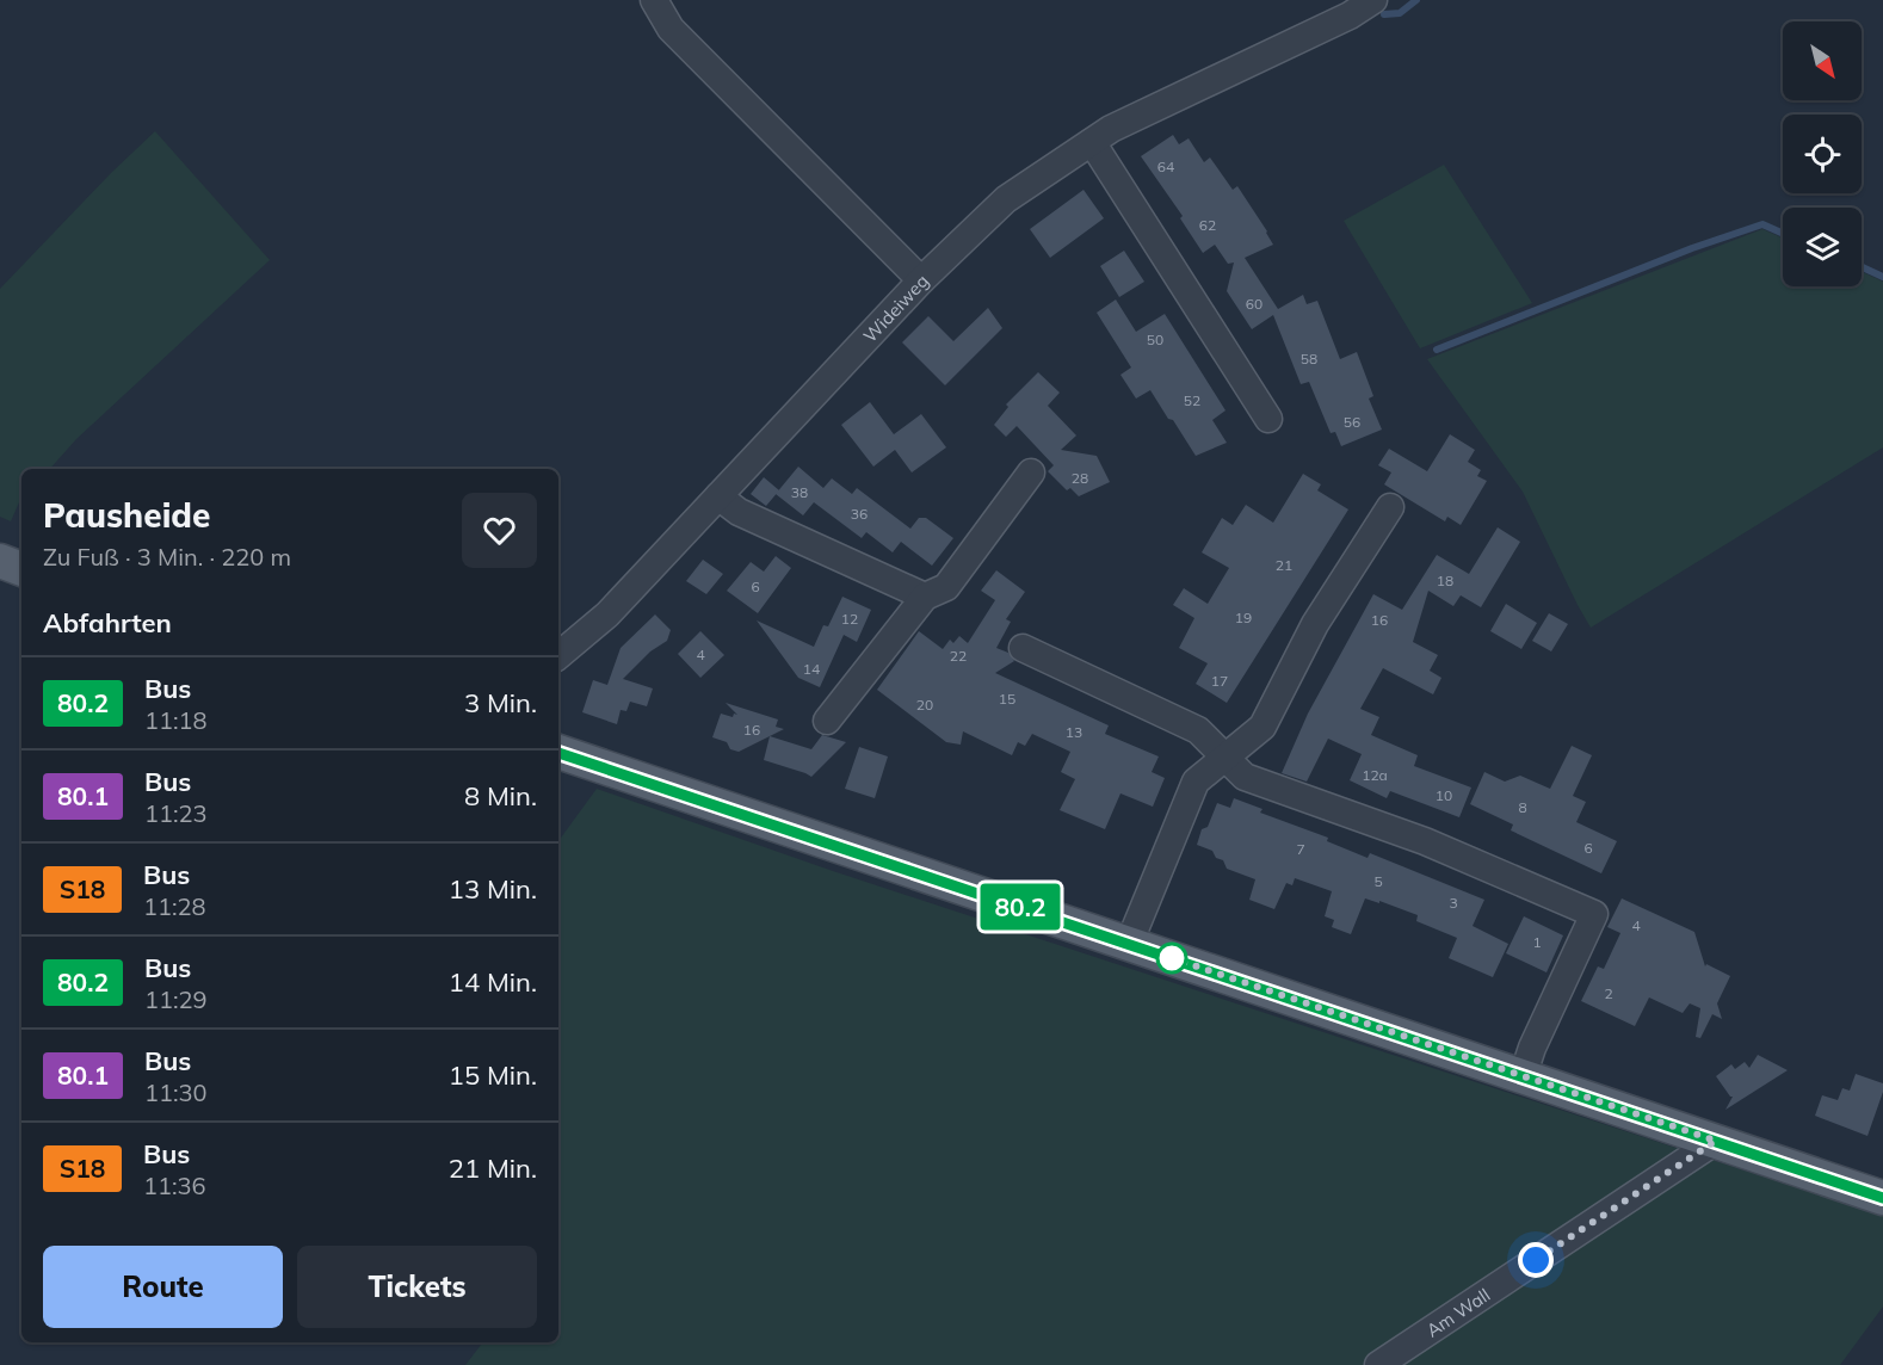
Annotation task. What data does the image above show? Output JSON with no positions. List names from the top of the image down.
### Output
{
  "streets": {
    "street": ["Wideiweg", "Am Wall"]
  },
  "lines": ["bus line 80.2"],
  "house_numbers": [
    "64",
    "62",
    "60",
    "50",
    "58",
    "52",
    "56",
    "28",
    "38",
    "36",
    "21",
    "18",
    "6",
    "19",
    "12",
    "16",
    "4",
    "22",
    "14",
    "17",
    "15",
    "20",
    "16",
    "13",
    "12a",
    "10",
    "8",
    "6",
    "7",
    "5",
    "3",
    "4",
    "1",
    "2"
  ],
  "north": "bottom right",
  "page": {
    "on_map": "80.2",
    "heading": [
      ["Pausheide", "Zu Fuß · 3 Min. · 220 m"],
      "Abfahrten"
    ],
    "list": [
      {
        "mark": "80.2",
        "name": "Bus",
        "note": "11:18",
        "value": "3 Min."
      },
      {
        "mark": "80.1",
        "name": "Bus",
        "note": "11:23",
        "value": "8 Min."
      },
      {
        "mark": "S18",
        "name": "Bus",
        "note": "11:28",
        "value": "13 Min."
      },
      {
        "mark": "80.2",
        "name": "Bus",
        "note": "11:29",
        "value": "14 Min."
      },
      {
        "mark": "80.1",
        "name": "Bus",
        "note": "11:30",
        "value": "15 Min."
      },
      {
        "mark": "S18",
        "name": "Bus",
        "note": "11:36",
        "value": "21 Min."
      }
    ],
    "buttons": ["Route", "Tickets"]
  }
}
